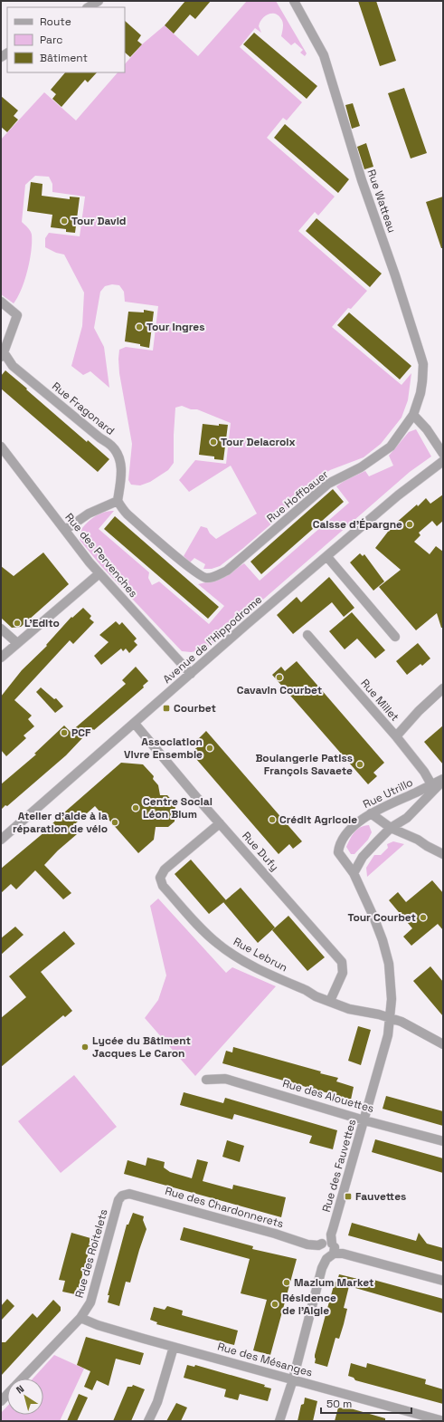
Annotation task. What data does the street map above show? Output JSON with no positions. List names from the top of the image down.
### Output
{
  "streets": {
    "street": [
      "Rue Watteau",
      "Rue Fragonard",
      "Rue Hoffbauer",
      "Rue des Pervenches",
      "Avenue de l'Hippodrome",
      "Rue Millet",
      "Rue Utrillo",
      "Rue Dufy",
      "Rue Lebrun",
      "Rue des Alouettes",
      "Rue des Fauvettes",
      "Rue des Chardonnerets",
      "Rue des Roitelets",
      "Rue des Mésanges"
    ]
  },
  "crossings": [
    ["Rue Watteau", "Rue Hoffbauer"],
    ["Rue Fragonard", "Rue Hoffbauer"],
    ["Rue des Pervenches", "Avenue de l'Hippodrome"],
    ["Avenue de l'Hippodrome", "Rue Dufy"],
    ["Rue Millet", "Rue Utrillo"],
    ["Rue Utrillo", "Rue des Fauvettes"],
    ["Rue Dufy", "Rue Lebrun"],
    ["Rue Lebrun", "Rue des Fauvettes"],
    ["Rue des Alouettes", "Rue des Fauvettes"],
    ["Rue des Fauvettes", "Rue des Chardonnerets"],
    ["Rue des Fauvettes", "Rue des Mésanges"],
    ["Rue des Chardonnerets", "Rue des Roitelets"],
    ["Rue des Roitelets", "Rue des Mésanges"]
  ],
  "places": {
    "other": [
      "Tour David",
      "Tour Ingres",
      "Tour Delacroix",
      "Caisse d'Épargne",
      "L'Edito",
      "Cavavin Courbet",
      "PCF",
      "Association Vivre Ensemble",
      "Boulangerie Patiss François Savaete",
      "Centre Social Léon Blum",
      "Crédit Agricole",
      "Atelier d'aide à la réparation de vélo",
      "Tour Courbet",
      "Lycée du Bâtiment Jacques Le Caron",
      "Mazlum Market",
      "Résidence de l'Aigle"
    ],
    "transit": ["Courbet", "Fauvettes"]
  },
  "legend": ["Route", "Parc", "Bâtiment"],
  "scale_bar": "50 m",
  "north": "top left"
}
